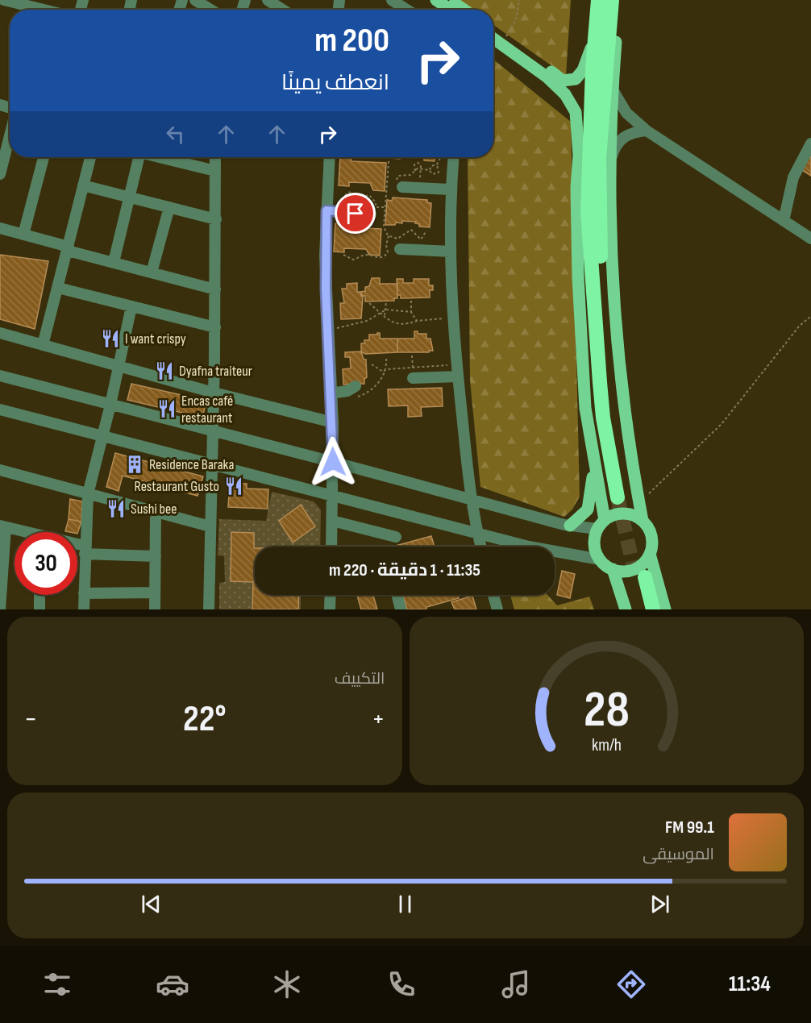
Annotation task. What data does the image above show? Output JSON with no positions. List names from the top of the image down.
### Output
{
  "places": {
    "restaurant": [
      "I want crispy",
      "Dyafna traiteur",
      "Encas café restaurant",
      "Restaurant Gusto",
      "Sushi bee"
    ],
    "building": ["Residence Baraka"]
  },
  "page": {
    "turn": ["200 m", "انعطف يمينًا"],
    "limit": "30",
    "trip": "11:35 · 1 دقيقة · 220 m",
    "tile": "التكييف",
    "heat": ["−", "22°", "+"],
    "song": ["99.1 FM", "الموسيقى"],
    "tabs": "11:34",
    "gauge": ["28", "km/h"]
  }
}
